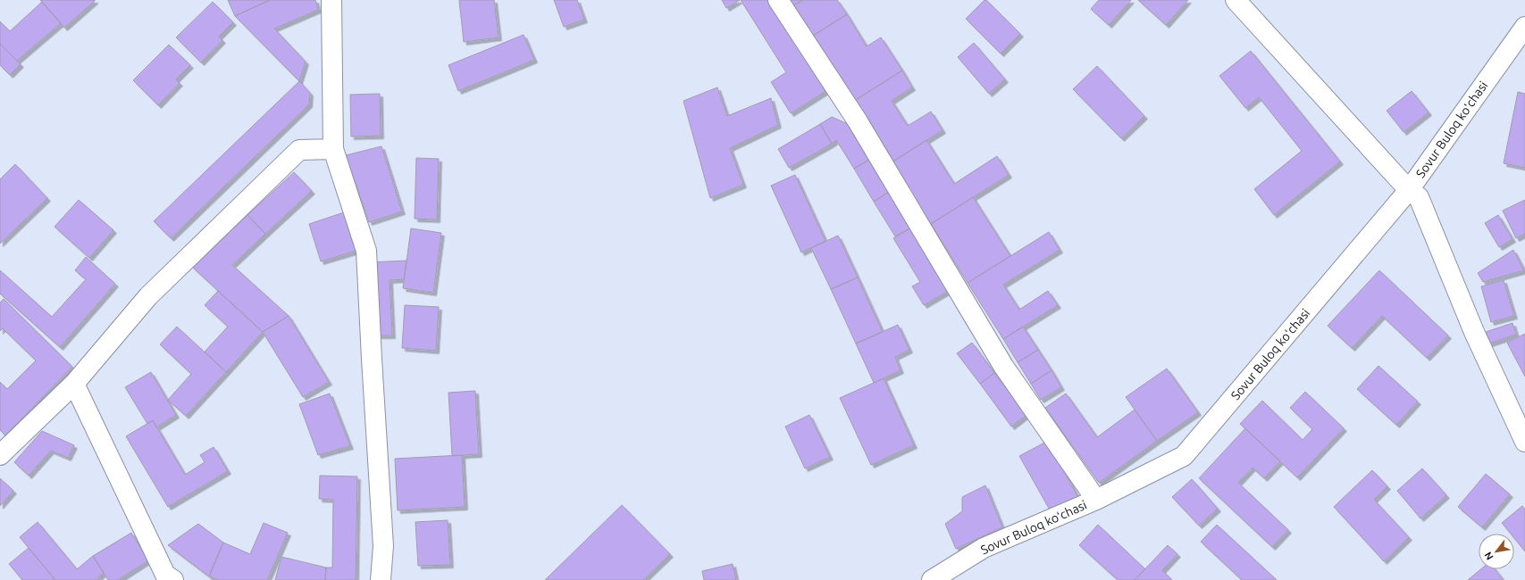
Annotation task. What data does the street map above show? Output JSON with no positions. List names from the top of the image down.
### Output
{
  "streets": {
    "street": ["Sovur Buloq koʻchasi"]
  },
  "north": "bottom left"
}
